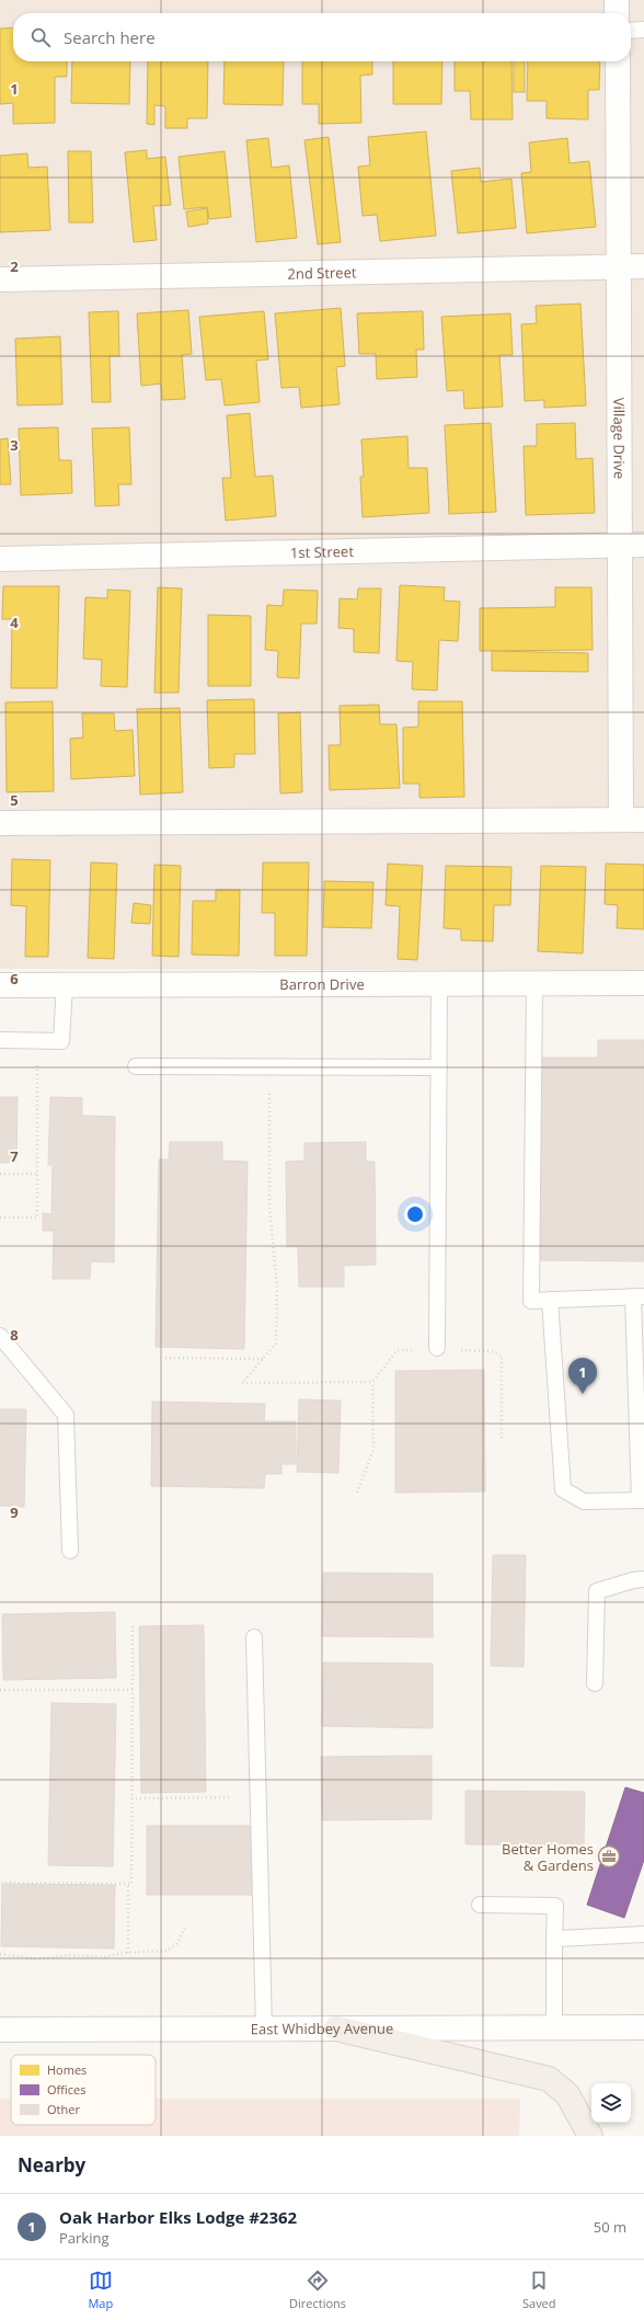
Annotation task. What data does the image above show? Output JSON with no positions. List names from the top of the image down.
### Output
{
  "streets": {
    "street": [
      "2nd Street",
      "Village Drive",
      "1st Street",
      "Barron Drive",
      "East Whidbey Avenue"
    ]
  },
  "crossings": [
    ["2nd Street", "Village Drive"],
    ["Village Drive", "1st Street"]
  ],
  "places": {
    "office": ["Better Homes & Gardens"]
  },
  "legend": ["Homes", "Offices", "Other"],
  "page": {
    "search": "Search here",
    "pins": "1",
    "heading": "Nearby",
    "list": [
      {
        "mark": "1",
        "name": "Oak Harbor Elks Lodge #2362",
        "note": "Parking",
        "value": "50 m"
      }
    ],
    "nav": ["Map", "Directions", "Saved"]
  },
  "grid": {
    "rows": [
      "1",
      "2",
      "3",
      "4",
      "5",
      "6",
      "7",
      "8",
      "9"
    ]
  }
}
